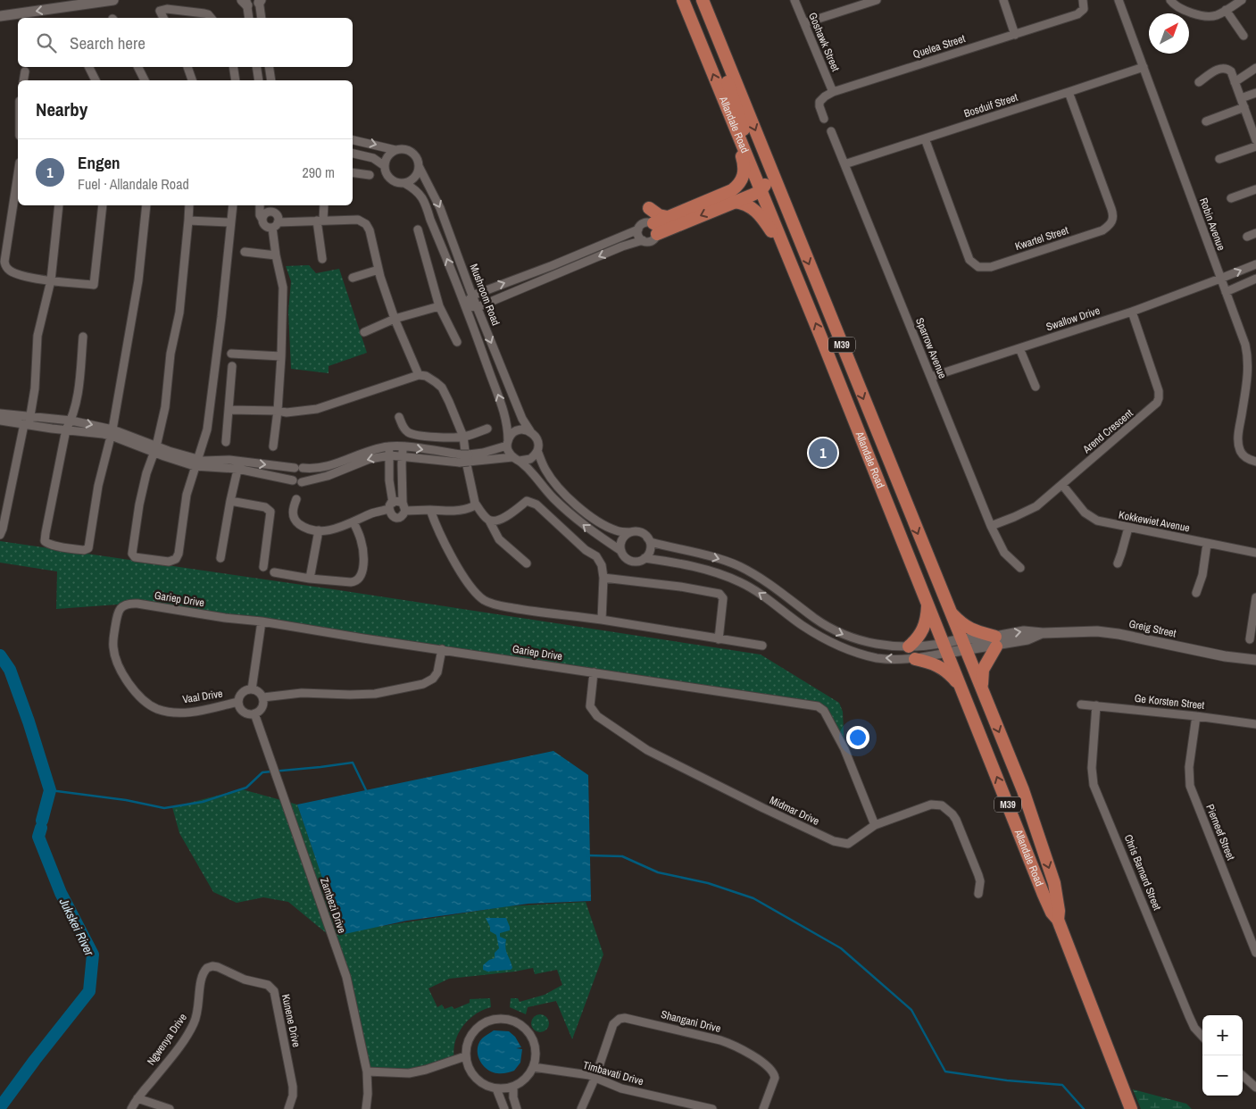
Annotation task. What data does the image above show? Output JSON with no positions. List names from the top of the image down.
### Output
{
  "streets": {
    "main road": ["Allandale Road", "M39"],
    "street": [
      "Goshawk Street",
      "Quelea Street",
      "Bosduif Street",
      "Robin Avenue",
      "Kwartel Street",
      "Mushroom Road",
      "Swallow Drive",
      "Sparrow Avenue",
      "Arend Crescent",
      "Kokkewiet Avenue",
      "Gariep Drive",
      "Greig Street",
      "Vaal Drive",
      "Ge Korsten Street",
      "Midmar Drive",
      "Pierneef Street",
      "Chris Barnard Street",
      "Zambezi Drive",
      "Kunene Drive",
      "Shangani Drive",
      "Ngwenya Drive",
      "Timbavati Drive"
    ]
  },
  "crossings": [
    ["Goshawk Street", "Quelea Street"],
    ["Bosduif Street", "Robin Avenue"],
    ["Bosduif Street", "Kwartel Street"],
    ["Bosduif Street", "Sparrow Avenue"],
    ["Allandale Road", "Greig Street"],
    ["Robin Avenue", "Swallow Drive"],
    ["Swallow Drive", "Sparrow Avenue"],
    ["Swallow Drive", "Arend Crescent"],
    ["Sparrow Avenue", "Arend Crescent"],
    ["Arend Crescent", "Kokkewiet Avenue"],
    ["Gariep Drive", "Vaal Drive"],
    ["Gariep Drive", "Midmar Drive"],
    ["Vaal Drive", "Zambezi Drive"],
    ["Ge Korsten Street", "Pierneef Street"],
    ["Ge Korsten Street", "Chris Barnard Street"],
    ["Kunene Drive", "Ngwenya Drive"],
    ["Shangani Drive", "Timbavati Drive"]
  ],
  "water": ["Jukskei River"],
  "north": "top right",
  "page": {
    "search": "Search here",
    "heading": "Nearby",
    "list": [
      {
        "mark": "1",
        "name": "Engen",
        "note": "Fuel · Allandale Road",
        "value": "290 m"
      }
    ],
    "pins": "1",
    "map_buttons": ["+", "−"]
  }
}
